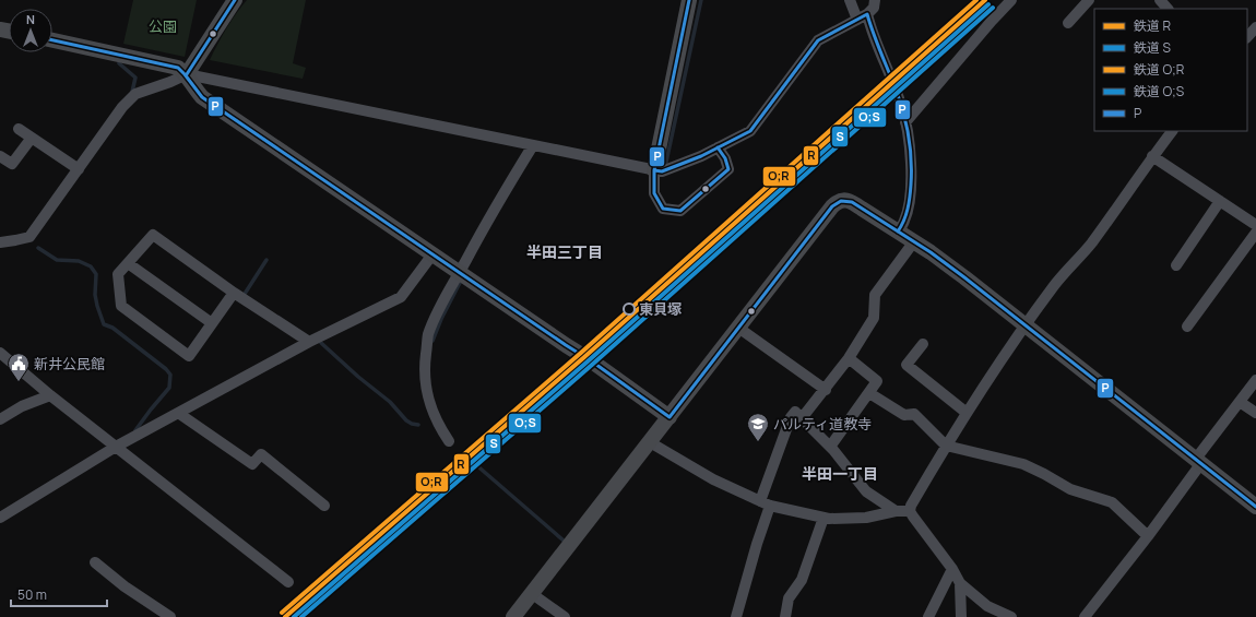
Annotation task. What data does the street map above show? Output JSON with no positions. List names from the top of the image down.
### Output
{
  "districts": ["半田三丁目", "半田一丁目"],
  "parks": ["公園"],
  "places": {
    "other": ["東貝塚"],
    "public building": ["新井公民館"],
    "school or university": ["パルティ道教寺"]
  },
  "lines": [
    "rail line R",
    "rail line O;R",
    "transit line P",
    "rail line S",
    "rail line O;S"
  ],
  "legend": [
    "鉄道 R",
    "鉄道 S",
    "鉄道 O;R",
    "鉄道 O;S",
    "P"
  ],
  "scale_bar": "50 m",
  "north": "top"
}
